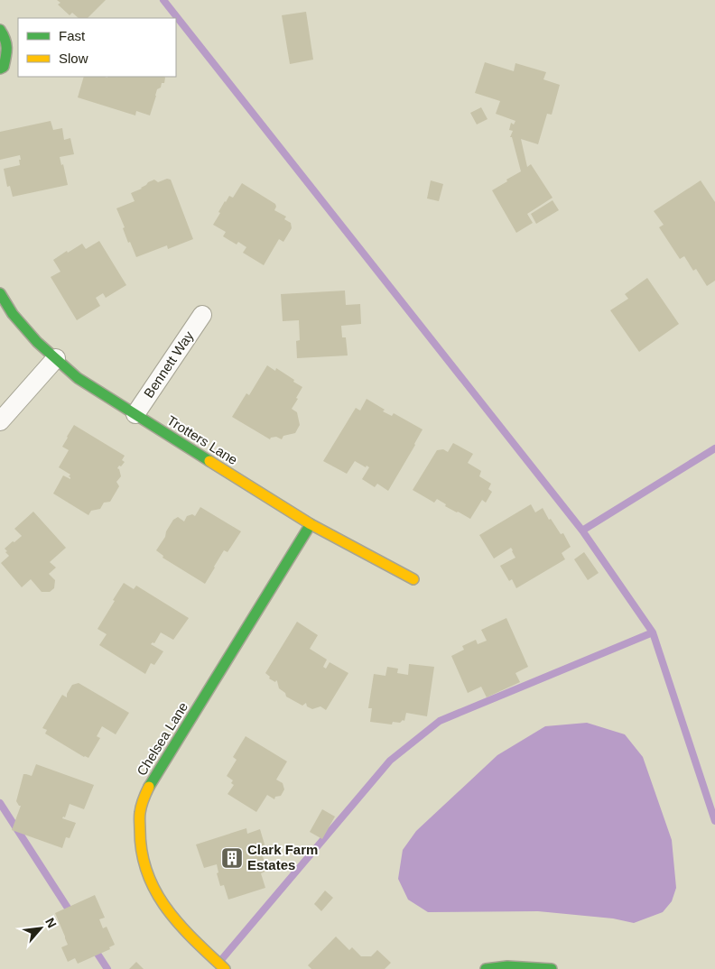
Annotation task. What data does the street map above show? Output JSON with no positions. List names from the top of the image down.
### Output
{
  "streets": {
    "street": ["Bennett Way", "Trotters Lane", "Chelsea Lane"]
  },
  "crossings": [
    ["Bennett Way", "Trotters Lane"],
    ["Trotters Lane", "Chelsea Lane"]
  ],
  "places": {
    "building": ["Clark Farm Estates"]
  },
  "legend": ["Fast", "Slow"],
  "north": "top right"
}
